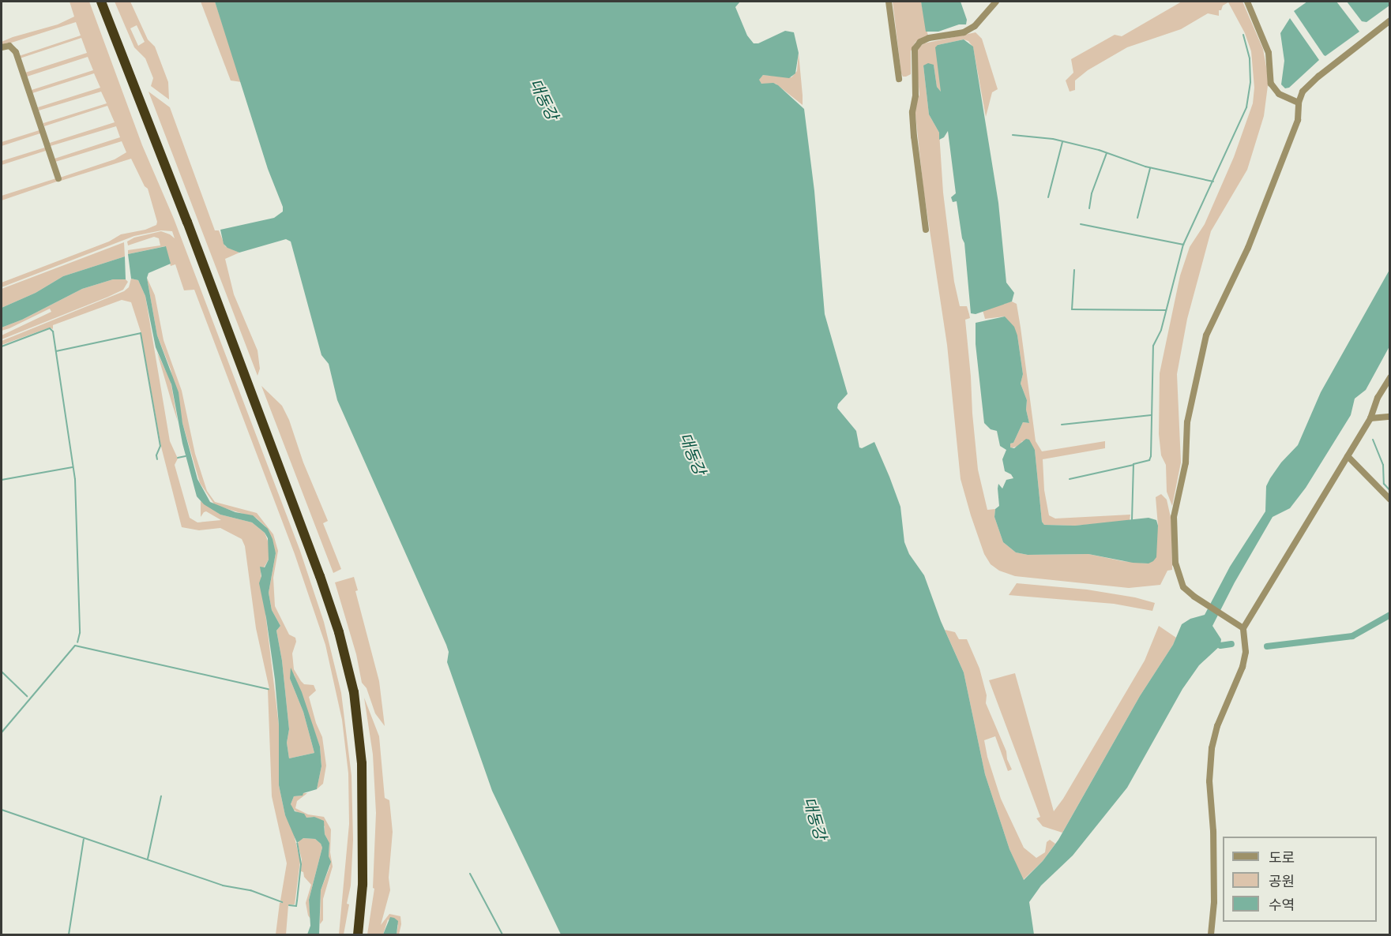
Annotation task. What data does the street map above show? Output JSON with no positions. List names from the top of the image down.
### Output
{
  "water": ["대동강"],
  "legend": ["도로", "공원", "수역"]
}
